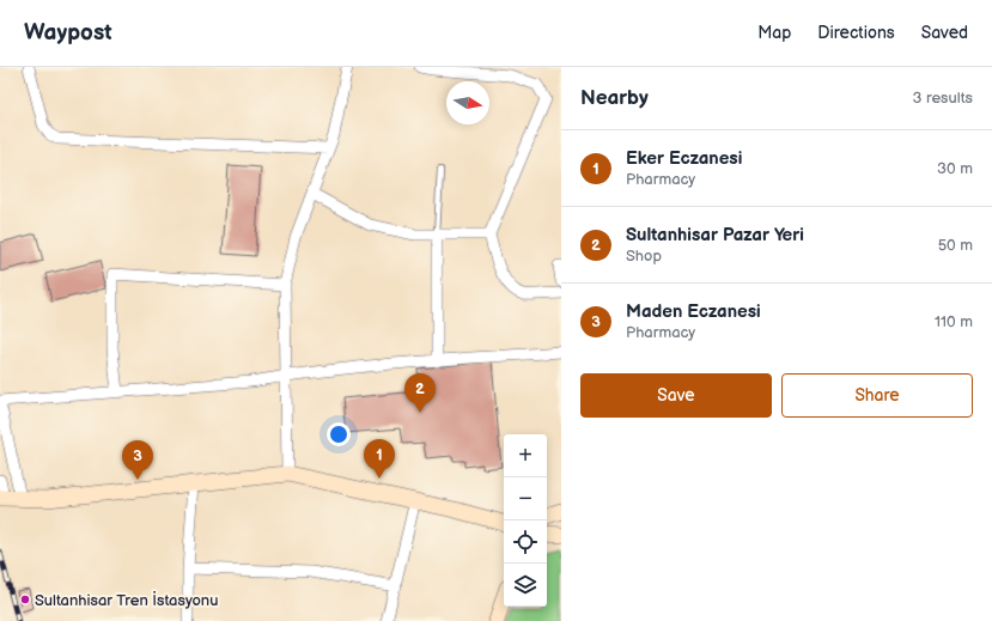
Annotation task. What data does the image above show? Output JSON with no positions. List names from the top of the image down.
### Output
{
  "places": ["Sultanhisar Tren İstasyonu"],
  "north": "right",
  "page": {
    "header": "Waypost",
    "nav": ["Map", "Directions", "Saved"],
    "heading": ["Nearby", "3 results"],
    "list": [
      {
        "mark": "1",
        "name": "Eker Eczanesi",
        "note": "Pharmacy",
        "value": "30 m"
      },
      {
        "mark": "2",
        "name": "Sultanhisar Pazar Yeri",
        "note": "Shop",
        "value": "50 m"
      },
      {
        "mark": "3",
        "name": "Maden Eczanesi",
        "note": "Pharmacy",
        "value": "110 m"
      }
    ],
    "buttons": ["Save", "Share"],
    "pins": ["2", "1", "3"],
    "map_buttons": ["+", "−"]
  }
}
